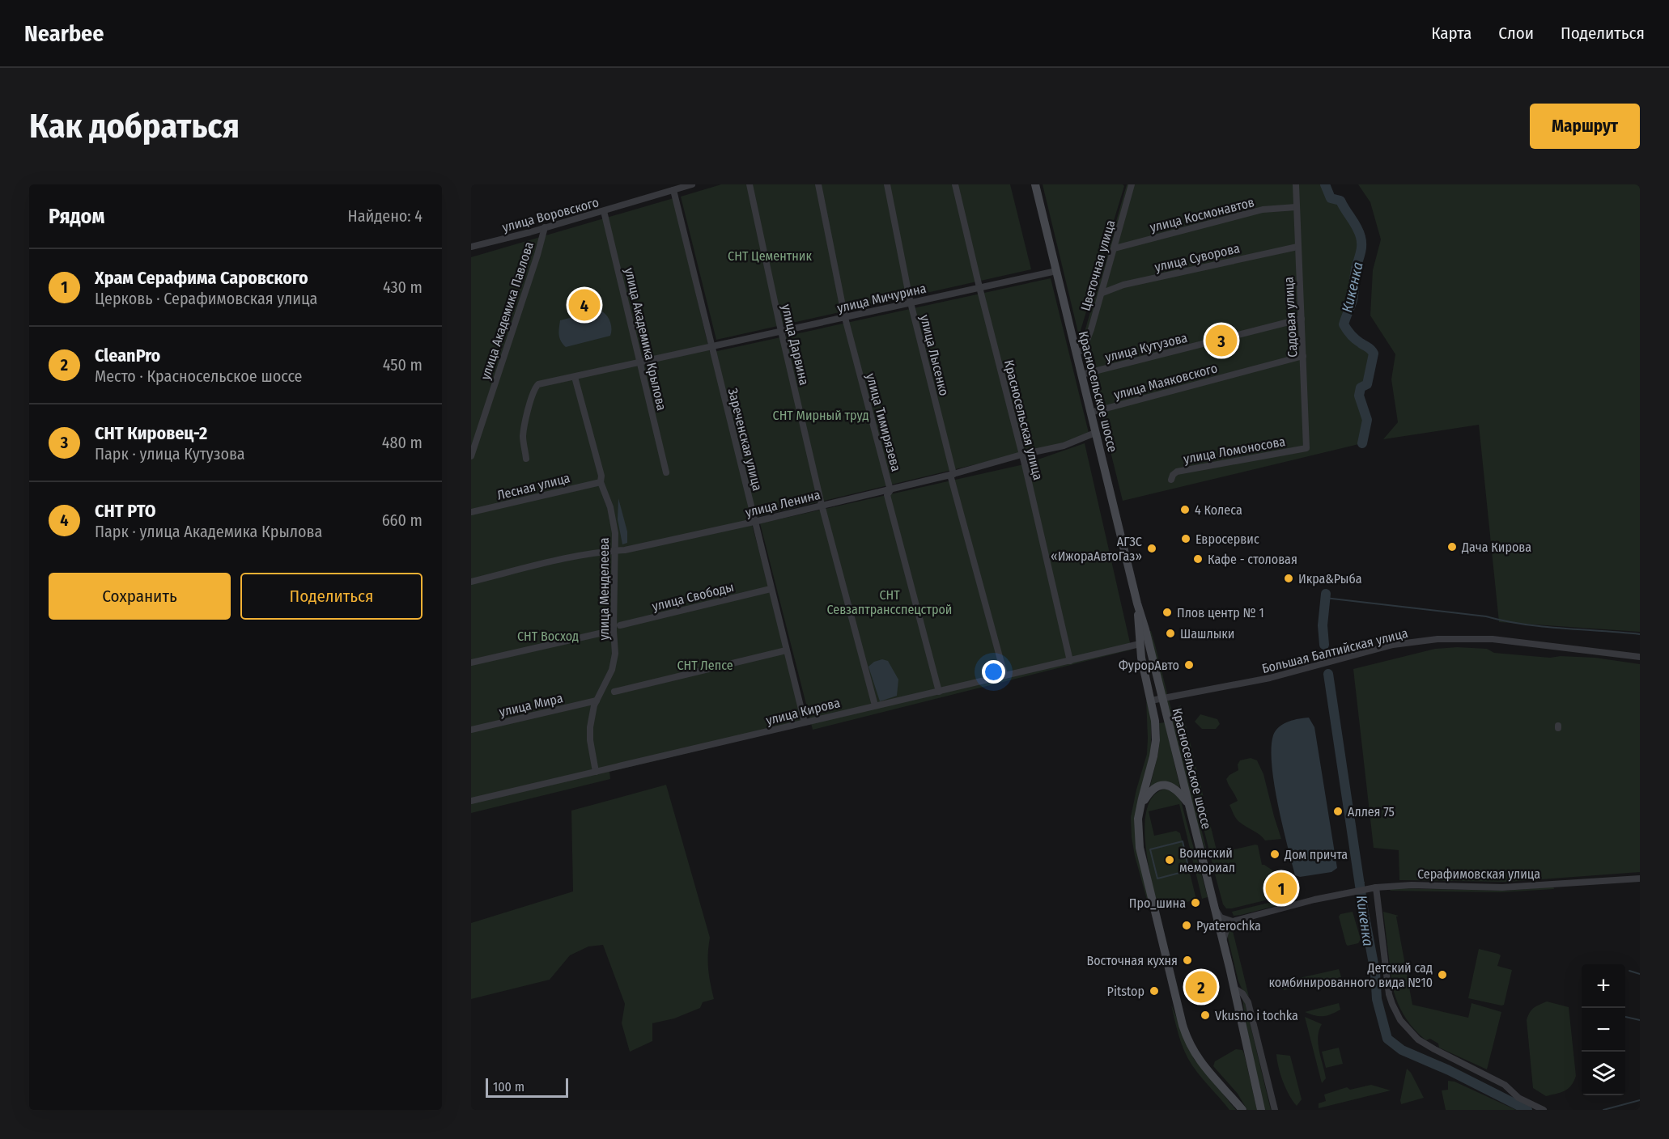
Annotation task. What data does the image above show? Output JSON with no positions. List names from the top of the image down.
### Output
{
  "streets": {
    "main road": ["Красносельское шоссе"],
    "street": [
      "улица Воровского",
      "улица Космонавтов",
      "улица Суворова",
      "Цветочная улица",
      "улица Мичурина",
      "улица Академика Павлова",
      "Садовая улица",
      "улица Академика Крылова",
      "улица Дарвина",
      "улица Кутузова",
      "улица Лысенко",
      "улица Маяковского",
      "Красносельская улица",
      "улица Тимирязева",
      "Зареченская улица",
      "улица Ломоносова",
      "Лесная улица",
      "улица Ленина",
      "улица Менделеева",
      "улица Свободы",
      "Большая Балтийская улица",
      "улица Мира",
      "улица Кирова",
      "Серафимовская улица"
    ]
  },
  "crossings": [
    ["улица Воровского", "улица Академика Павлова"],
    ["улица Воровского", "улица Академика Крылова"],
    ["улица Воровского", "Зареченская улица"],
    ["улица Космонавтов", "Цветочная улица"],
    ["улица Космонавтов", "Садовая улица"],
    ["улица Суворова", "Цветочная улица"],
    ["улица Суворова", "Садовая улица"],
    ["Цветочная улица", "Красносельское шоссе"],
    ["улица Мичурина", "улица Академика Крылова"],
    ["улица Мичурина", "улица Дарвина"],
    ["улица Мичурина", "улица Лысенко"],
    ["улица Мичурина", "Красносельское шоссе"],
    ["улица Мичурина", "Красносельская улица"],
    ["улица Мичурина", "улица Тимирязева"],
    ["улица Мичурина", "Зареченская улица"],
    ["улица Мичурина", "улица Менделеева"],
    ["Садовая улица", "улица Кутузова"],
    ["Садовая улица", "улица Маяковского"],
    ["Садовая улица", "улица Ломоносова"],
    ["улица Дарвина", "улица Ленина"],
    ["улица Дарвина", "улица Кирова"],
    ["улица Кутузова", "Красносельское шоссе"],
    ["улица Лысенко", "улица Ленина"],
    ["улица Лысенко", "улица Кирова"],
    ["улица Маяковского", "Красносельское шоссе"],
    ["Красносельское шоссе", "улица Ленина"],
    ["Красносельское шоссе", "Большая Балтийская улица"],
    ["Красносельское шоссе", "улица Кирова"],
    ["Красносельская улица", "улица Ленина"],
    ["Красносельская улица", "улица Кирова"],
    ["улица Тимирязева", "улица Ленина"],
    ["улица Тимирязева", "улица Кирова"],
    ["Зареченская улица", "улица Ленина"],
    ["Зареченская улица", "улица Свободы"],
    ["Зареченская улица", "улица Кирова"],
    ["Лесная улица", "улица Менделеева"],
    ["улица Ленина", "улица Менделеева"],
    ["улица Менделеева", "улица Мира"],
    ["улица Менделеева", "улица Кирова"]
  ],
  "water": ["Кикенка"],
  "parks": [
    "СНТ Цементник",
    "СНТ Мирный труд",
    "СНТ Севзаптрансспецстрой",
    "СНТ Восход",
    "СНТ Лепсе"
  ],
  "places": [
    "4 Колеса",
    "Евросервис",
    "Дача Кирова",
    "АГЗС «ИжораАвтоГаз»",
    "Кафе - столовая",
    "Икра&Рыба",
    "Плов центр № 1",
    "Шашлыки",
    "ФурорАвто",
    "Аллея 75",
    "Дом причта",
    "Воинский мемориал",
    "Про_шина",
    "Pyaterochka",
    "Восточная кухня",
    "Детский сад комбинированного вида №10",
    "Pitstop",
    "Vkusno i tochka"
  ],
  "scale_bar": "100 m",
  "page": {
    "header": "Nearbee",
    "nav": ["Карта", "Слои", "Поделиться"],
    "buttons": [
      "Маршрут",
      ["Сохранить", "Поделиться"]
    ],
    "title": "Как добраться",
    "heading": ["Рядом", "Найдено: 4"],
    "list": [
      {
        "mark": "1",
        "name": "Храм Серафима Саровского",
        "note": "Церковь · Серафимовская улица",
        "value": "430 m"
      },
      {
        "mark": "2",
        "name": "CleanPro",
        "note": "Место · Красносельское шоссе",
        "value": "450 m"
      },
      {
        "mark": "3",
        "name": "СНТ Кировец-2",
        "note": "Парк · улица Кутузова",
        "value": "480 m"
      },
      {
        "mark": "4",
        "name": "СНТ РТО",
        "note": "Парк · улица Академика Крылова",
        "value": "660 m"
      }
    ],
    "pins": [
      "4",
      "3",
      "1",
      "2"
    ],
    "map_buttons": ["+", "−"],
    "scale": "100 m"
  }
}
